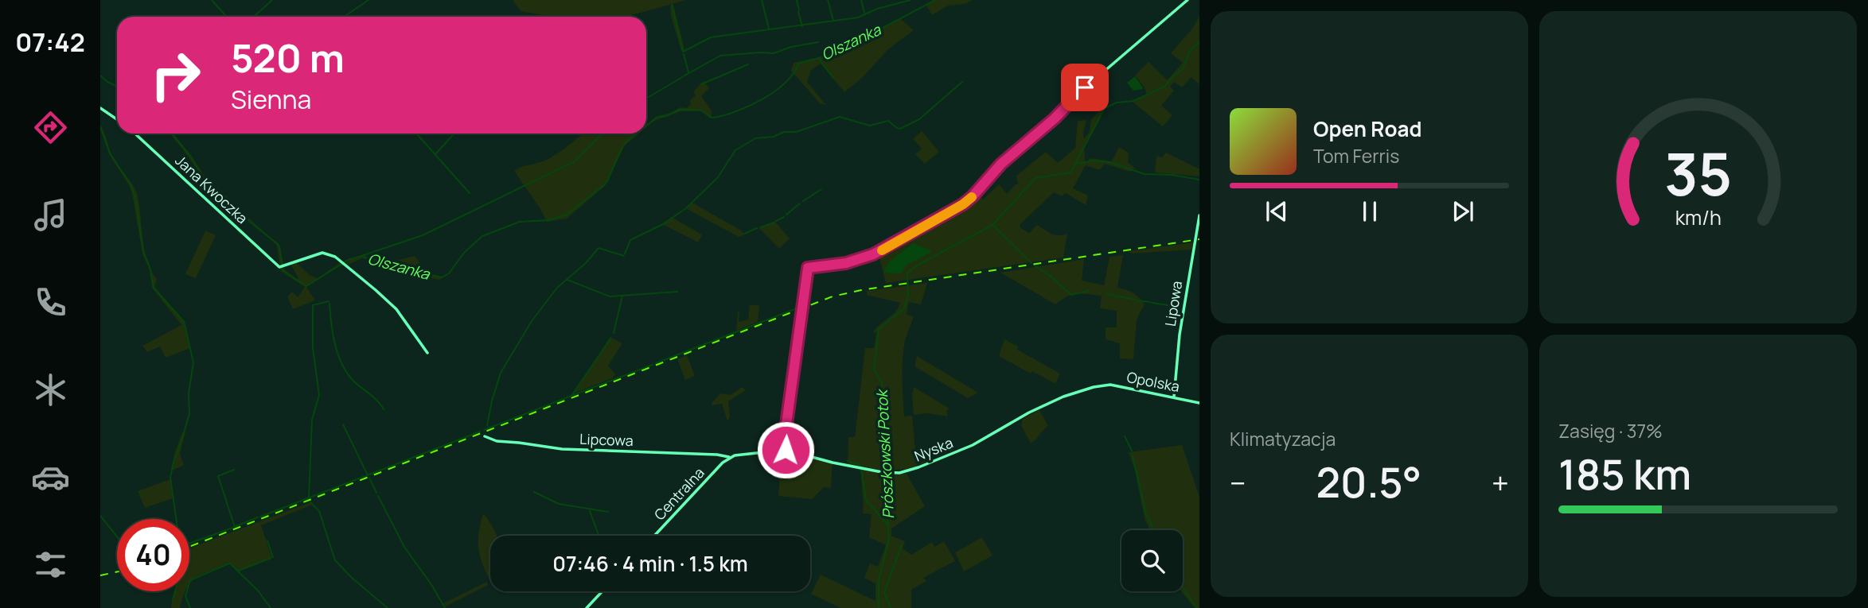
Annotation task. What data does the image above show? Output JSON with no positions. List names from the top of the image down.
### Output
{
  "streets": {
    "street": [
      "Jana Kwoczka",
      "Lipowa",
      "Opolska",
      "Lipcowa",
      "Nyska",
      "Centralna"
    ]
  },
  "crossings": [
    ["Lipowa", "Opolska"],
    ["Opolska", "Nyska"],
    ["Lipcowa", "Nyska"],
    ["Lipcowa", "Centralna"],
    ["Nyska", "Centralna"]
  ],
  "water": ["Olszanka", "Prószkowski Potok"],
  "page": {
    "tabs": "07:42",
    "turn": ["520 m", "Sienna"],
    "song": ["Open Road", "Tom Ferris"],
    "tile": [
      "Klimatyzacja",
      ["Zasięg · 37%", "185 km"]
    ],
    "heat": ["−", "20.5°", "+"],
    "limit": "40",
    "trip": "07:46 · 4 min · 1.5 km",
    "gauge": ["35", "km/h"]
  }
}
